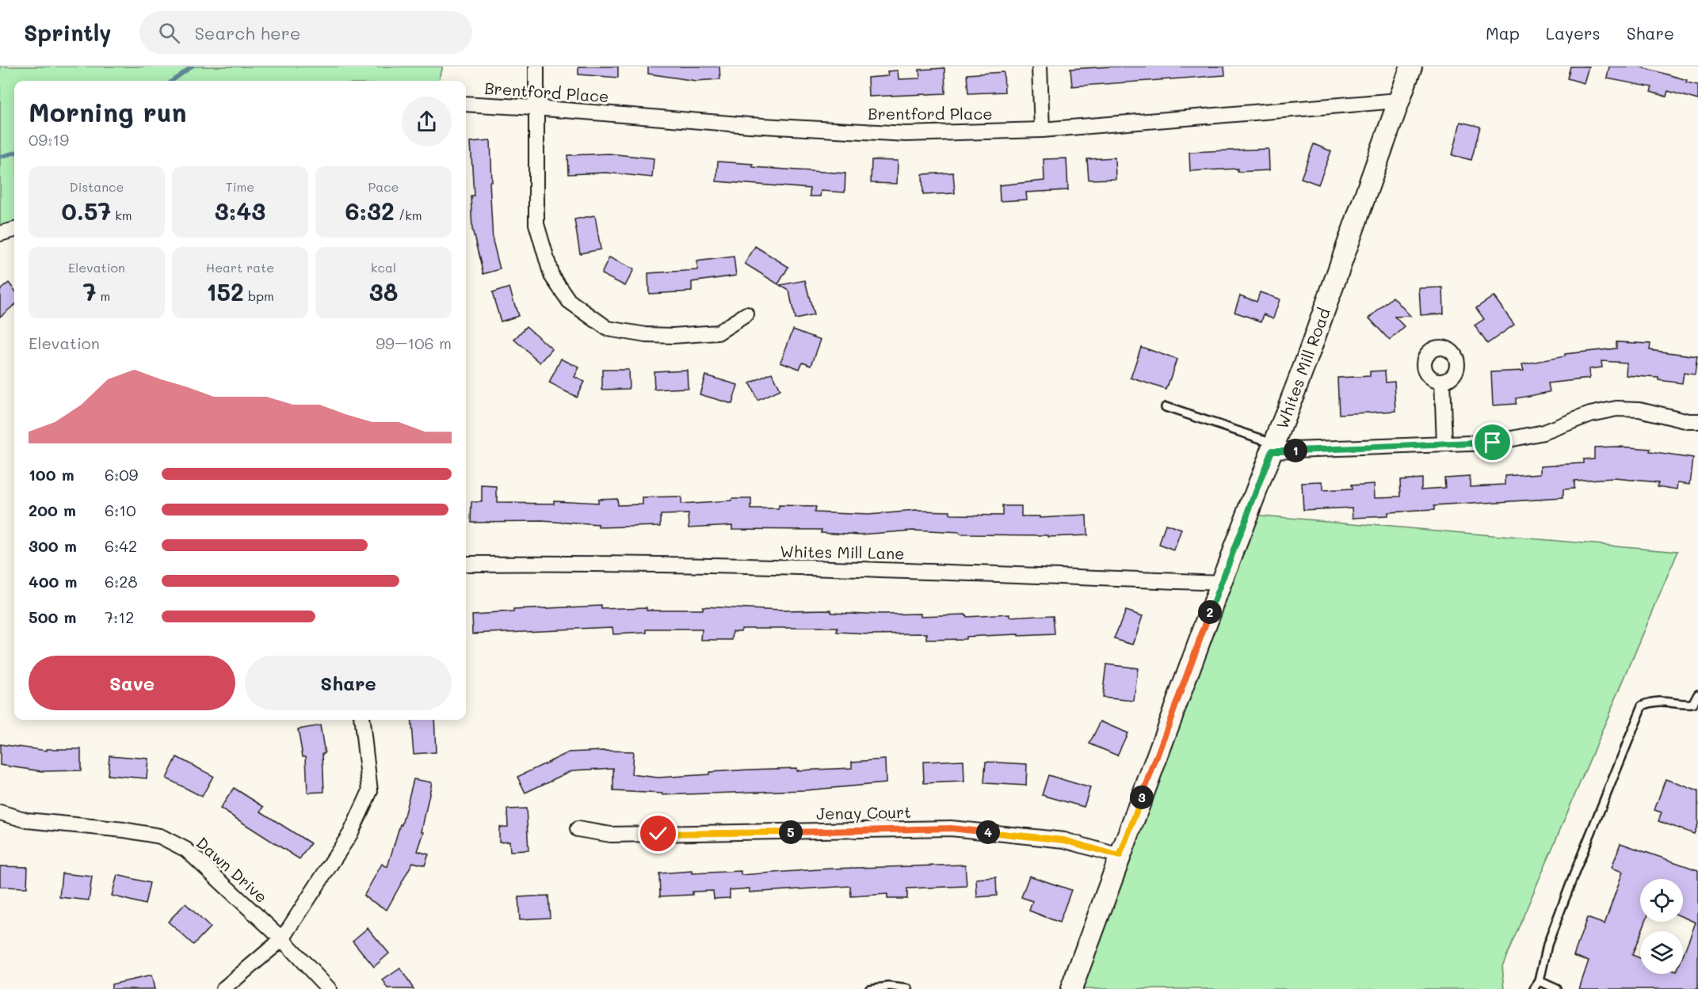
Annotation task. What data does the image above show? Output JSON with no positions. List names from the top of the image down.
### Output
{
  "streets": {
    "street": [
      "Brentford Place",
      "Whites Mill Road",
      "Whites Mill Lane",
      "Jenay Court",
      "Dawn Drive"
    ]
  },
  "crossings": [
    ["Brentford Place", "Whites Mill Road"],
    ["Whites Mill Road", "Whites Mill Lane"],
    ["Whites Mill Road", "Jenay Court"]
  ],
  "page": {
    "header": "Sprintly",
    "search": "Search here",
    "nav": ["Map", "Layers", "Share"],
    "heading": ["Morning run", "09:19"],
    "stats": [
      ["Distance", "0.57 km"],
      ["Time", "3:43"],
      ["Pace", "6:32 /km"],
      ["Elevation", "7 m"],
      ["Heart rate", "152 bpm"],
      ["kcal", "38"]
    ],
    "chart": ["Elevation", "99–106 m"],
    "pins": [
      "1",
      "2",
      "3",
      "4",
      "5"
    ],
    "list": [
      {
        "name": "100 m",
        "note": "6:09"
      },
      {
        "name": "200 m",
        "note": "6:10"
      },
      {
        "name": "300 m",
        "note": "6:42"
      },
      {
        "name": "400 m",
        "note": "6:28"
      },
      {
        "name": "500 m",
        "note": "7:12"
      }
    ],
    "buttons": ["Save", "Share"]
  }
}
